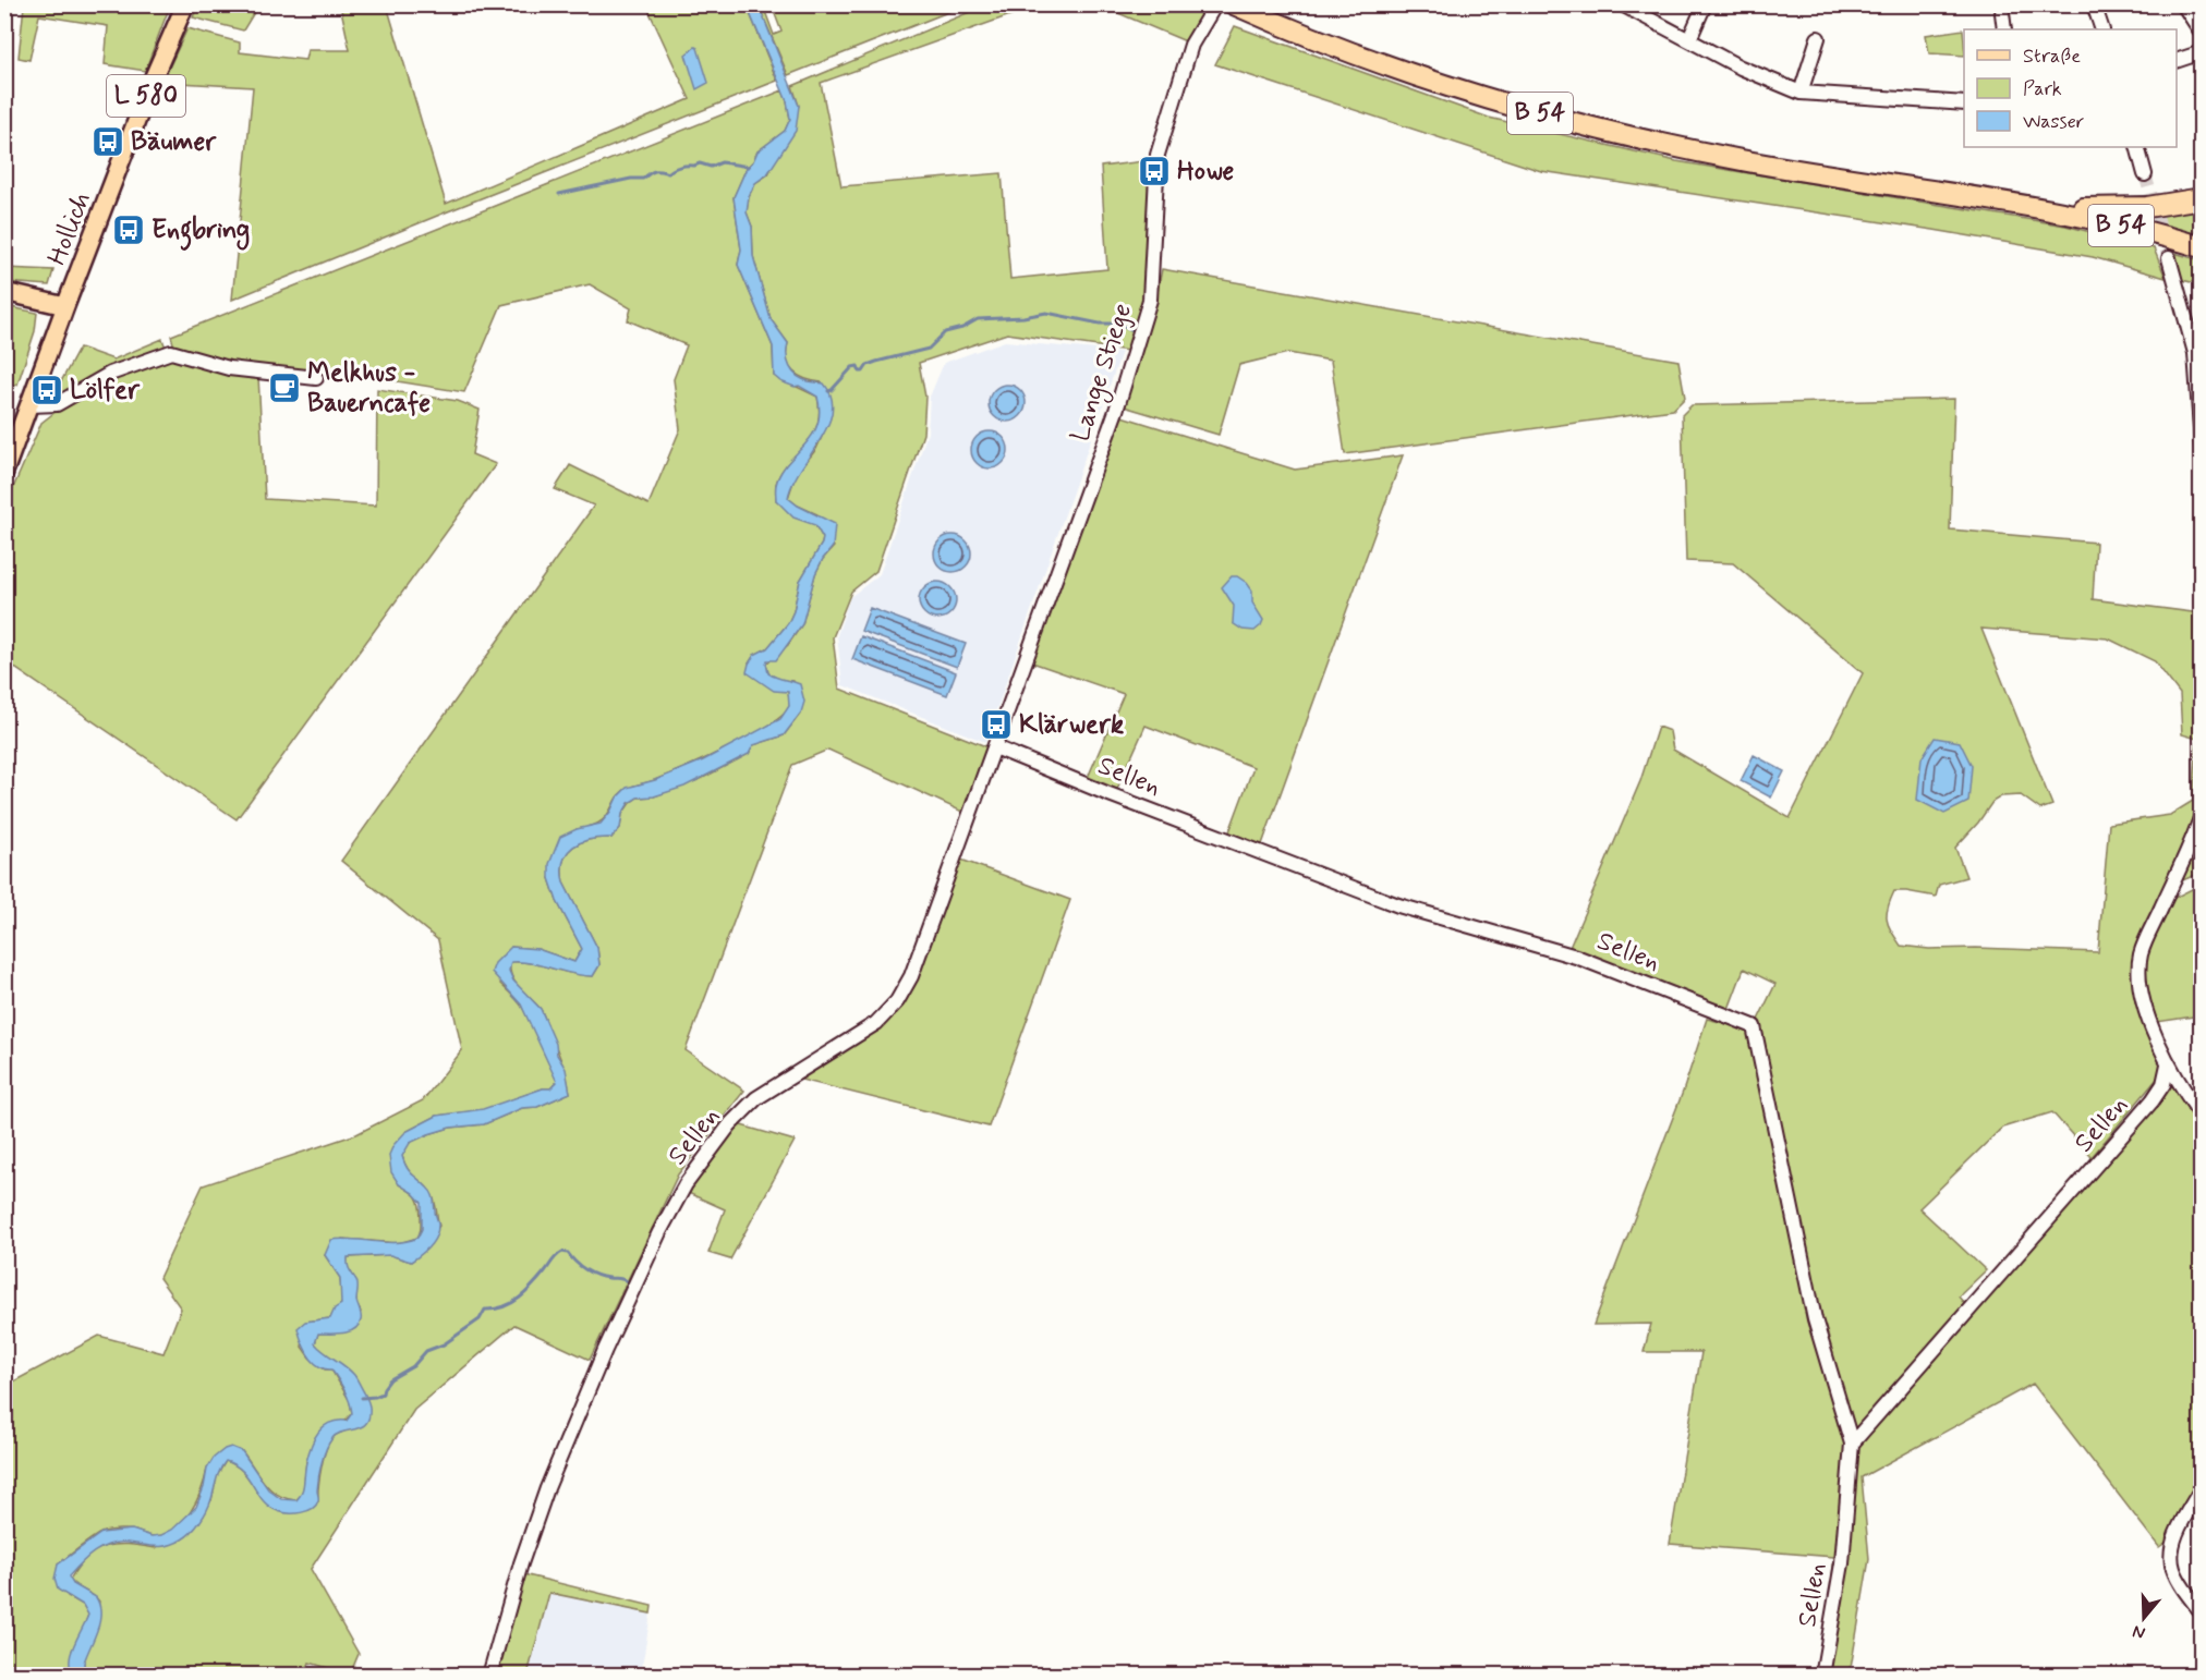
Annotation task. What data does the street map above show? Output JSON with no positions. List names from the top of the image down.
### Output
{
  "streets": {
    "highway": ["B 54"],
    "main road": ["L 580", "Hollich"],
    "street": ["Lange Stiege", "Sellen"]
  },
  "crossings": [
    ["Lange Stiege", "Sellen"]
  ],
  "places": {
    "bus stop": [
      "Bäumer",
      "Howe",
      "Engbring",
      "Lölfer",
      "Klärwerk"
    ],
    "cafe": ["Melkhus - Bauerncafe"]
  },
  "legend": ["Straße", "Park", "Wasser"],
  "north": "bottom"
}
